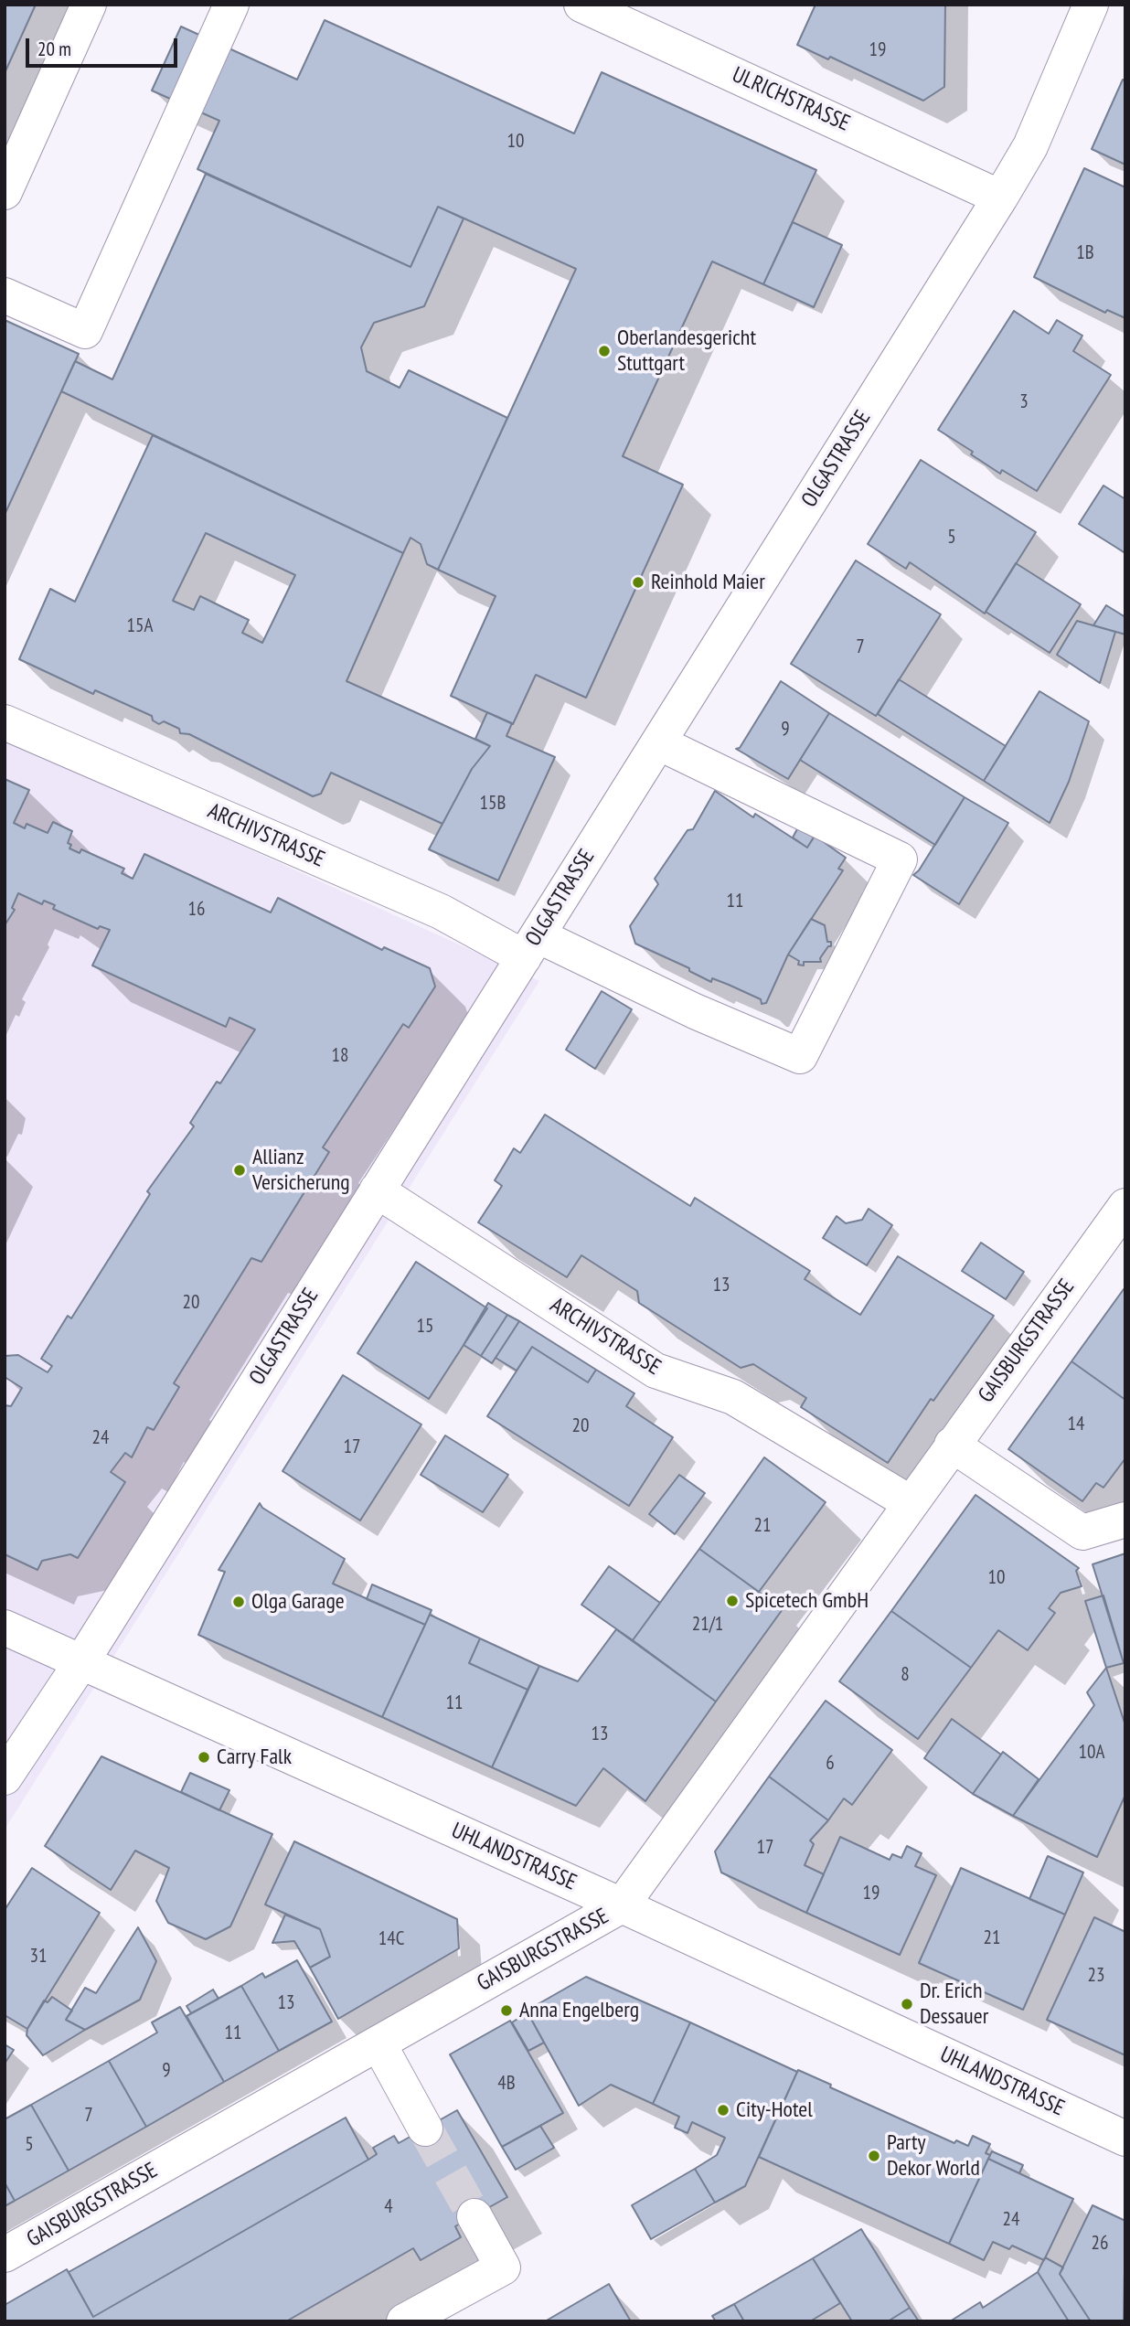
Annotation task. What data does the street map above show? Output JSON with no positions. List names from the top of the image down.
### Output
{
  "streets": {
    "street": [
      "ULRICHSTRASSE",
      "OLGASTRASSE",
      "ARCHIVSTRASSE",
      "GAISBURGSTRASSE",
      "UHLANDSTRASSE"
    ]
  },
  "crossings": [
    ["ULRICHSTRASSE", "OLGASTRASSE"],
    ["OLGASTRASSE", "ARCHIVSTRASSE"],
    ["OLGASTRASSE", "UHLANDSTRASSE"],
    ["ARCHIVSTRASSE", "GAISBURGSTRASSE"],
    ["GAISBURGSTRASSE", "UHLANDSTRASSE"]
  ],
  "places": [
    "Oberlandesgericht Stuttgart",
    "Reinhold Maier",
    "Allianz Versicherung",
    "Spicetech GmbH",
    "Olga Garage",
    "Carry Falk",
    "Dr. Erich Dessauer",
    "Anna Engelberg",
    "City-Hotel",
    "Party Dekor World"
  ],
  "house_numbers": [
    "19",
    "10",
    "1B",
    "3",
    "5",
    "15A",
    "7",
    "9",
    "15B",
    "11",
    "16",
    "18",
    "13",
    "20",
    "15",
    "14",
    "20",
    "24",
    "17",
    "21",
    "10",
    "21/1",
    "8",
    "11",
    "13",
    "10A",
    "6",
    "17",
    "19",
    "21",
    "14C",
    "31",
    "23",
    "13",
    "11",
    "9",
    "4B",
    "7",
    "5",
    "4",
    "24",
    "26"
  ],
  "scale_bar": "20 m"
}
